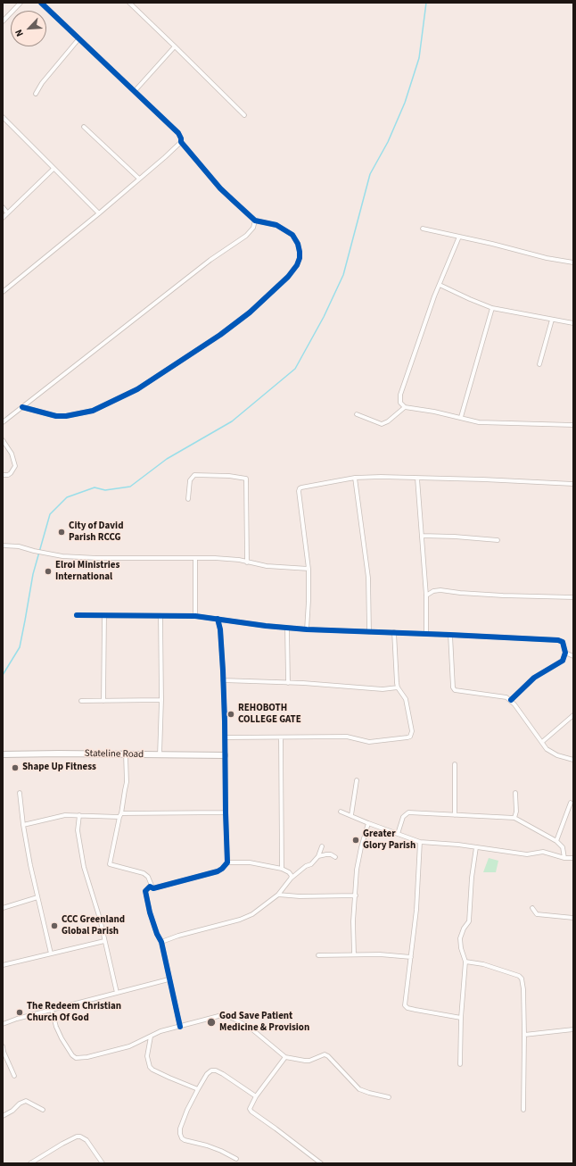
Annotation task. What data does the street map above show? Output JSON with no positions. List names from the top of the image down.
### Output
{
  "streets": {
    "street": ["Stateline Road"]
  },
  "places": [
    "City of David Parish RCCG",
    "Elroi Ministries International",
    "REHOBOTH COLLEGE GATE",
    "Shape Up Fitness",
    "Greater Glory Parish",
    "CCC Greenland Global Parish",
    "The Redeem Christian Church Of God",
    "God Save Patient Medicine & Provision"
  ],
  "north": "bottom left"
}
